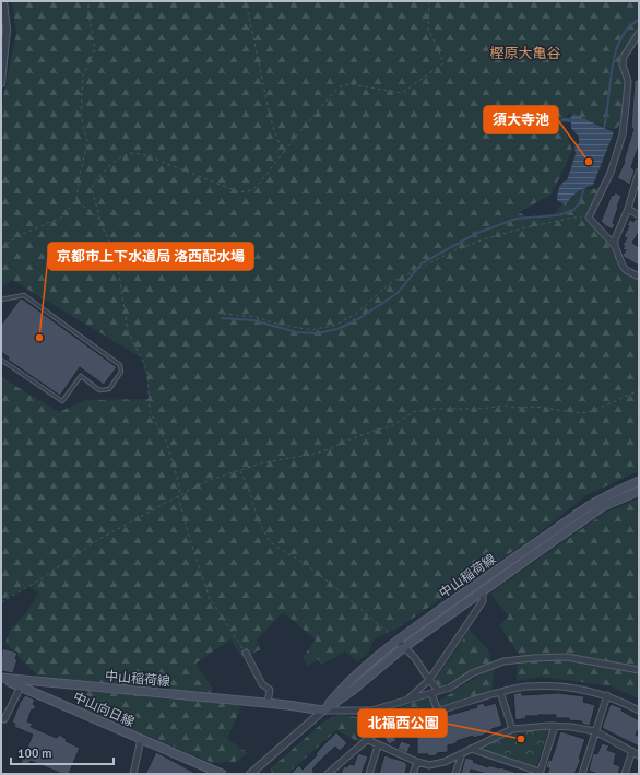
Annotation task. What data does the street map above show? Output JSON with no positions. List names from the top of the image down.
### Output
{
  "streets": {
    "main road": ["中山稲荷線", "中山向日線"]
  },
  "crossings": [
    ["中山稲荷線", "中山向日線"]
  ],
  "districts": ["樫原大亀谷"],
  "places": ["須大寺池", "京都市上下水道局 洛西配水場", "北福西公園"],
  "scale_bar": "100 m"
}
